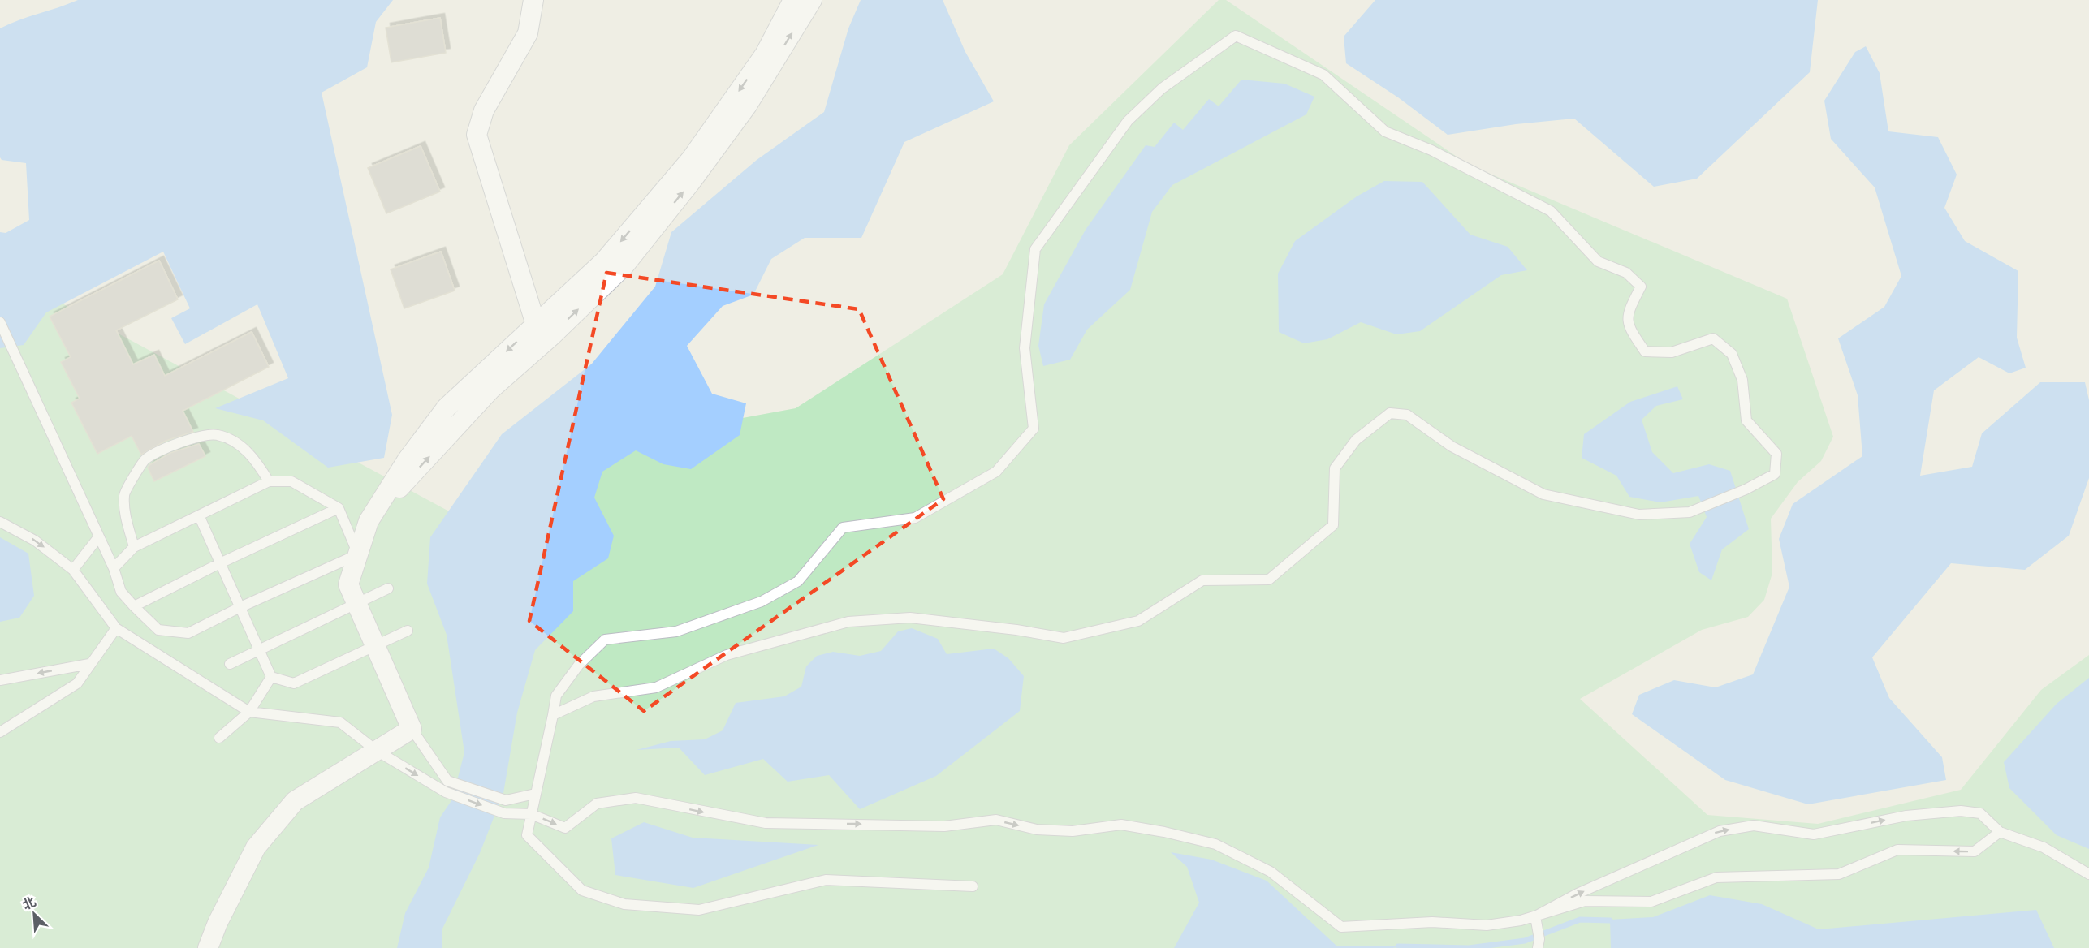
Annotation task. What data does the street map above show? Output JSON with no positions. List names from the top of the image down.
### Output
{
  "north": "top left"
}
